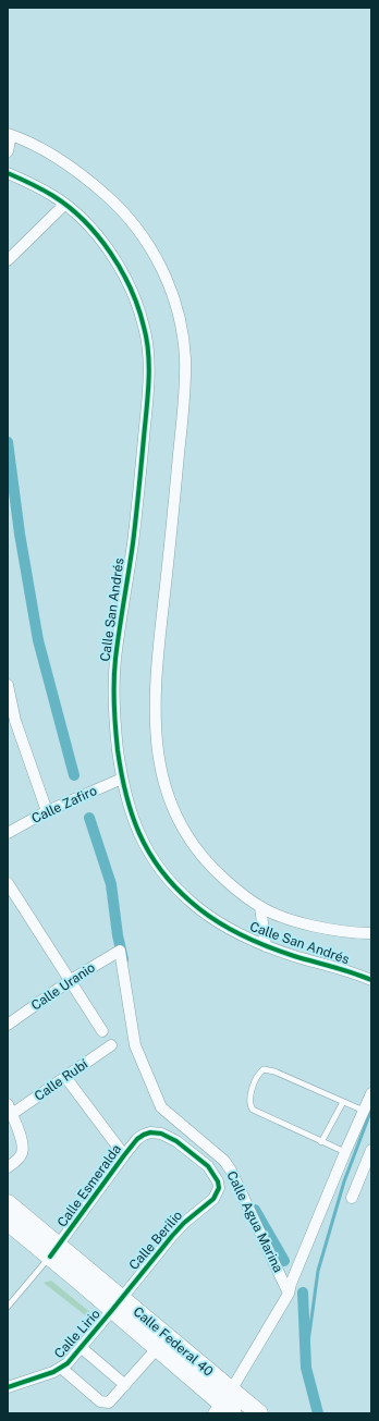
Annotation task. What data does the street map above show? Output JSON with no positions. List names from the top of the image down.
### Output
{
  "streets": {
    "main road": ["Calle Federal 40"],
    "street": [
      "Calle San Andrés",
      "Calle Zafiro",
      "Calle Uranio",
      "Calle Rubí",
      "Calle Esmeralda",
      "Calle Agua Marina",
      "Calle Berilio",
      "Calle Lirio"
    ]
  },
  "crossings": [
    ["Calle San Andrés", "Calle Zafiro"],
    ["Calle Uranio", "Calle Agua Marina"],
    ["Calle Esmeralda", "Calle Berilio"],
    ["Calle Esmeralda", "Calle Federal 40"],
    ["Calle Berilio", "Calle Lirio"],
    ["Calle Berilio", "Calle Federal 40"],
    ["Calle Lirio", "Calle Federal 40"]
  ]
}
